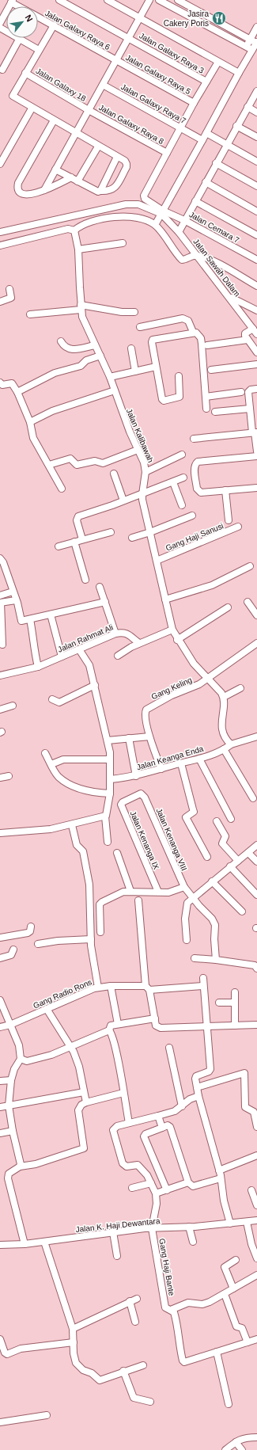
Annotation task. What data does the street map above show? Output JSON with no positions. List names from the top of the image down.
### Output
{
  "streets": {
    "street": [
      "Jalan Galaxy Raya 6",
      "Jalan Galaxy Raya 3",
      "Jalan Galaxy Raya 5",
      "Jalan Galaxy 18",
      "Jalan Galaxy Raya 7",
      "Jalan Galaxy Raya 8",
      "Jalan Cemara 7",
      "Jalan Sawah Dalam",
      "Jalan Kalibawah",
      "Gang Haji Sanusi",
      "Jalan Rahmat Ali",
      "Gang Keling",
      "Jalan Keanga Enda",
      "Jalan Kenanga VIII",
      "Jalan Kenanga IX",
      "Gang Radio Rons",
      "Jalan K. Haji Dewantara",
      "Gang Haji Bante"
    ]
  },
  "crossings": [
    ["Jalan Galaxy Raya 6", "Jalan Galaxy Raya 5"],
    ["Jalan Galaxy 18", "Jalan Galaxy Raya 8"],
    ["Jalan Cemara 7", "Jalan Sawah Dalam"],
    ["Jalan Kalibawah", "Gang Haji Sanusi"],
    ["Jalan Kalibawah", "Gang Keling"],
    ["Gang Keling", "Jalan Keanga Enda"],
    ["Jalan Kenanga VIII", "Jalan Kenanga IX"],
    ["Jalan K. Haji Dewantara", "Gang Haji Bante"]
  ],
  "places": {
    "restaurant": ["Jasira Cakery Poris"]
  },
  "north": "top right"
}
